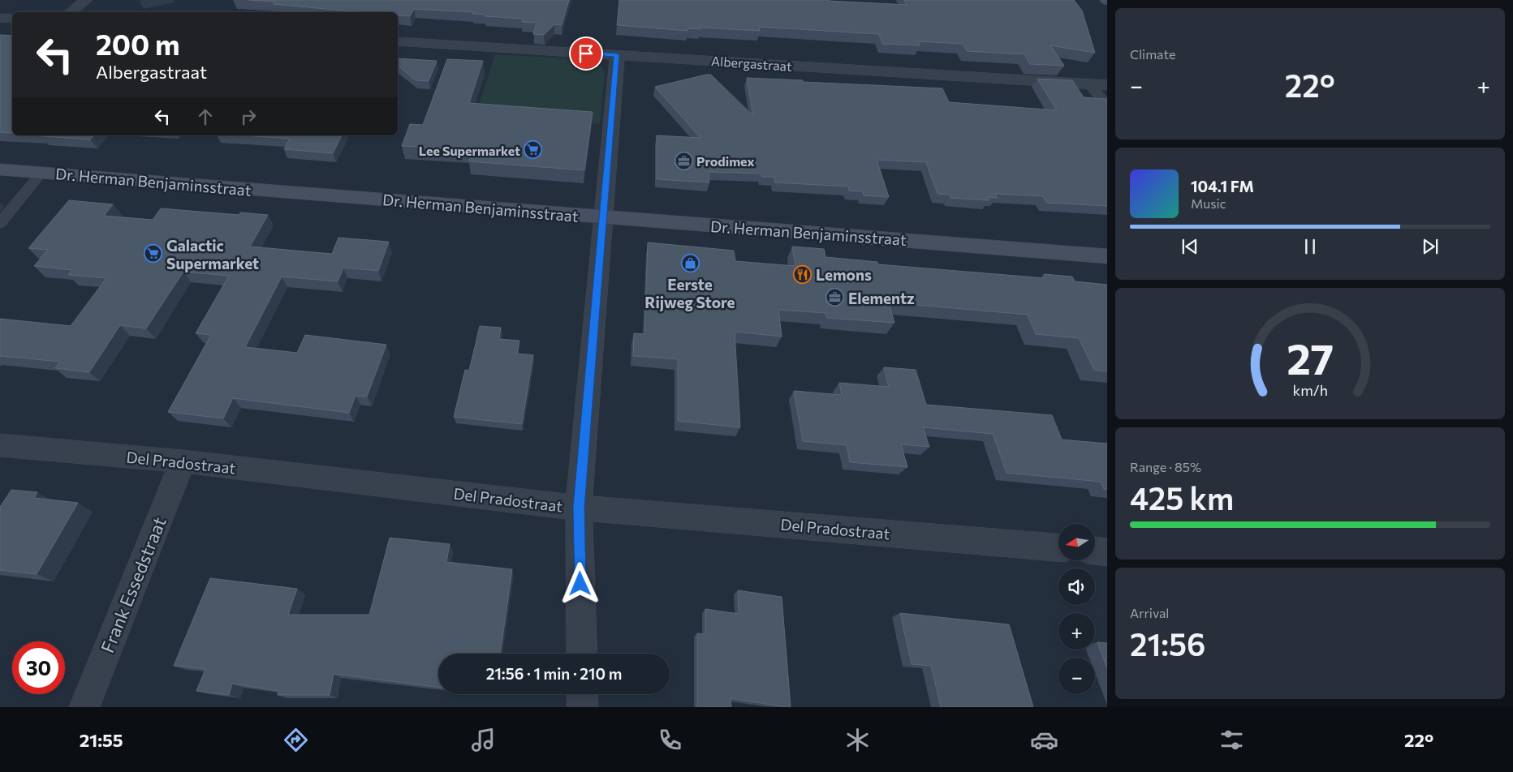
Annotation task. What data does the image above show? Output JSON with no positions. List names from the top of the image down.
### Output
{
  "streets": {
    "street": [
      "Albergastraat",
      "Dr. Herman Benjaminsstraat",
      "Del Pradostraat",
      "Frank Essedstraat"
    ]
  },
  "crossings": [
    ["Del Pradostraat", "Frank Essedstraat"]
  ],
  "places": {
    "supermarket": ["Lee Supermarket", "Galactic Supermarket"],
    "office": ["Prodimex", "Elementz"],
    "shop": ["Eerste Rijweg Store"],
    "restaurant": ["Lemons"]
  },
  "north": "left",
  "page": {
    "tile": [
      "Climate",
      ["Range · 85%", "425 km"],
      ["Arrival", "21:56"]
    ],
    "turn": ["200 m", "Albergastraat"],
    "heat": ["−", "22°", "+"],
    "song": ["104.1 FM", "Music"],
    "map_buttons": ["+", "−"],
    "limit": "30",
    "trip": "21:56 · 1 min · 210 m",
    "tabs": ["21:55", "22°"],
    "gauge": ["27", "km/h"]
  }
}
